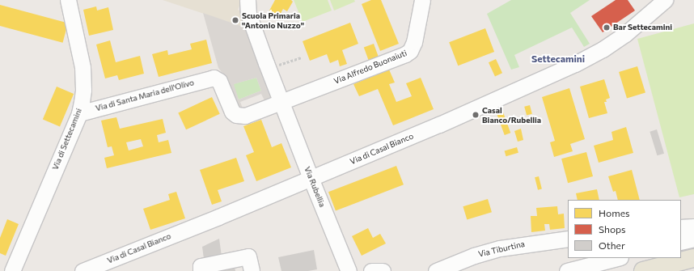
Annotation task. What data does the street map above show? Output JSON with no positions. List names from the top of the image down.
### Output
{
  "streets": {
    "street": [
      "Via Alfredo Buonaiuti",
      "Via di Santa Maria dell'Olivo",
      "Via di Settecamini",
      "Via di Casal Bianco",
      "Via Rubellia",
      "Via Tiburtina"
    ]
  },
  "crossings": [
    ["Via Alfredo Buonaiuti", "Via di Santa Maria dell'Olivo"],
    ["Via Alfredo Buonaiuti", "Via Rubellia"],
    ["Via di Santa Maria dell'Olivo", "Via di Settecamini"],
    ["Via di Casal Bianco", "Via Rubellia"]
  ],
  "districts": ["Settecamini"],
  "places": ["Scuola Primaria \"Antonio Nuzzo\"", "Bar Settecamini", "Casal Bianco/Rubellia"],
  "legend": ["Homes", "Shops", "Other"]
}
